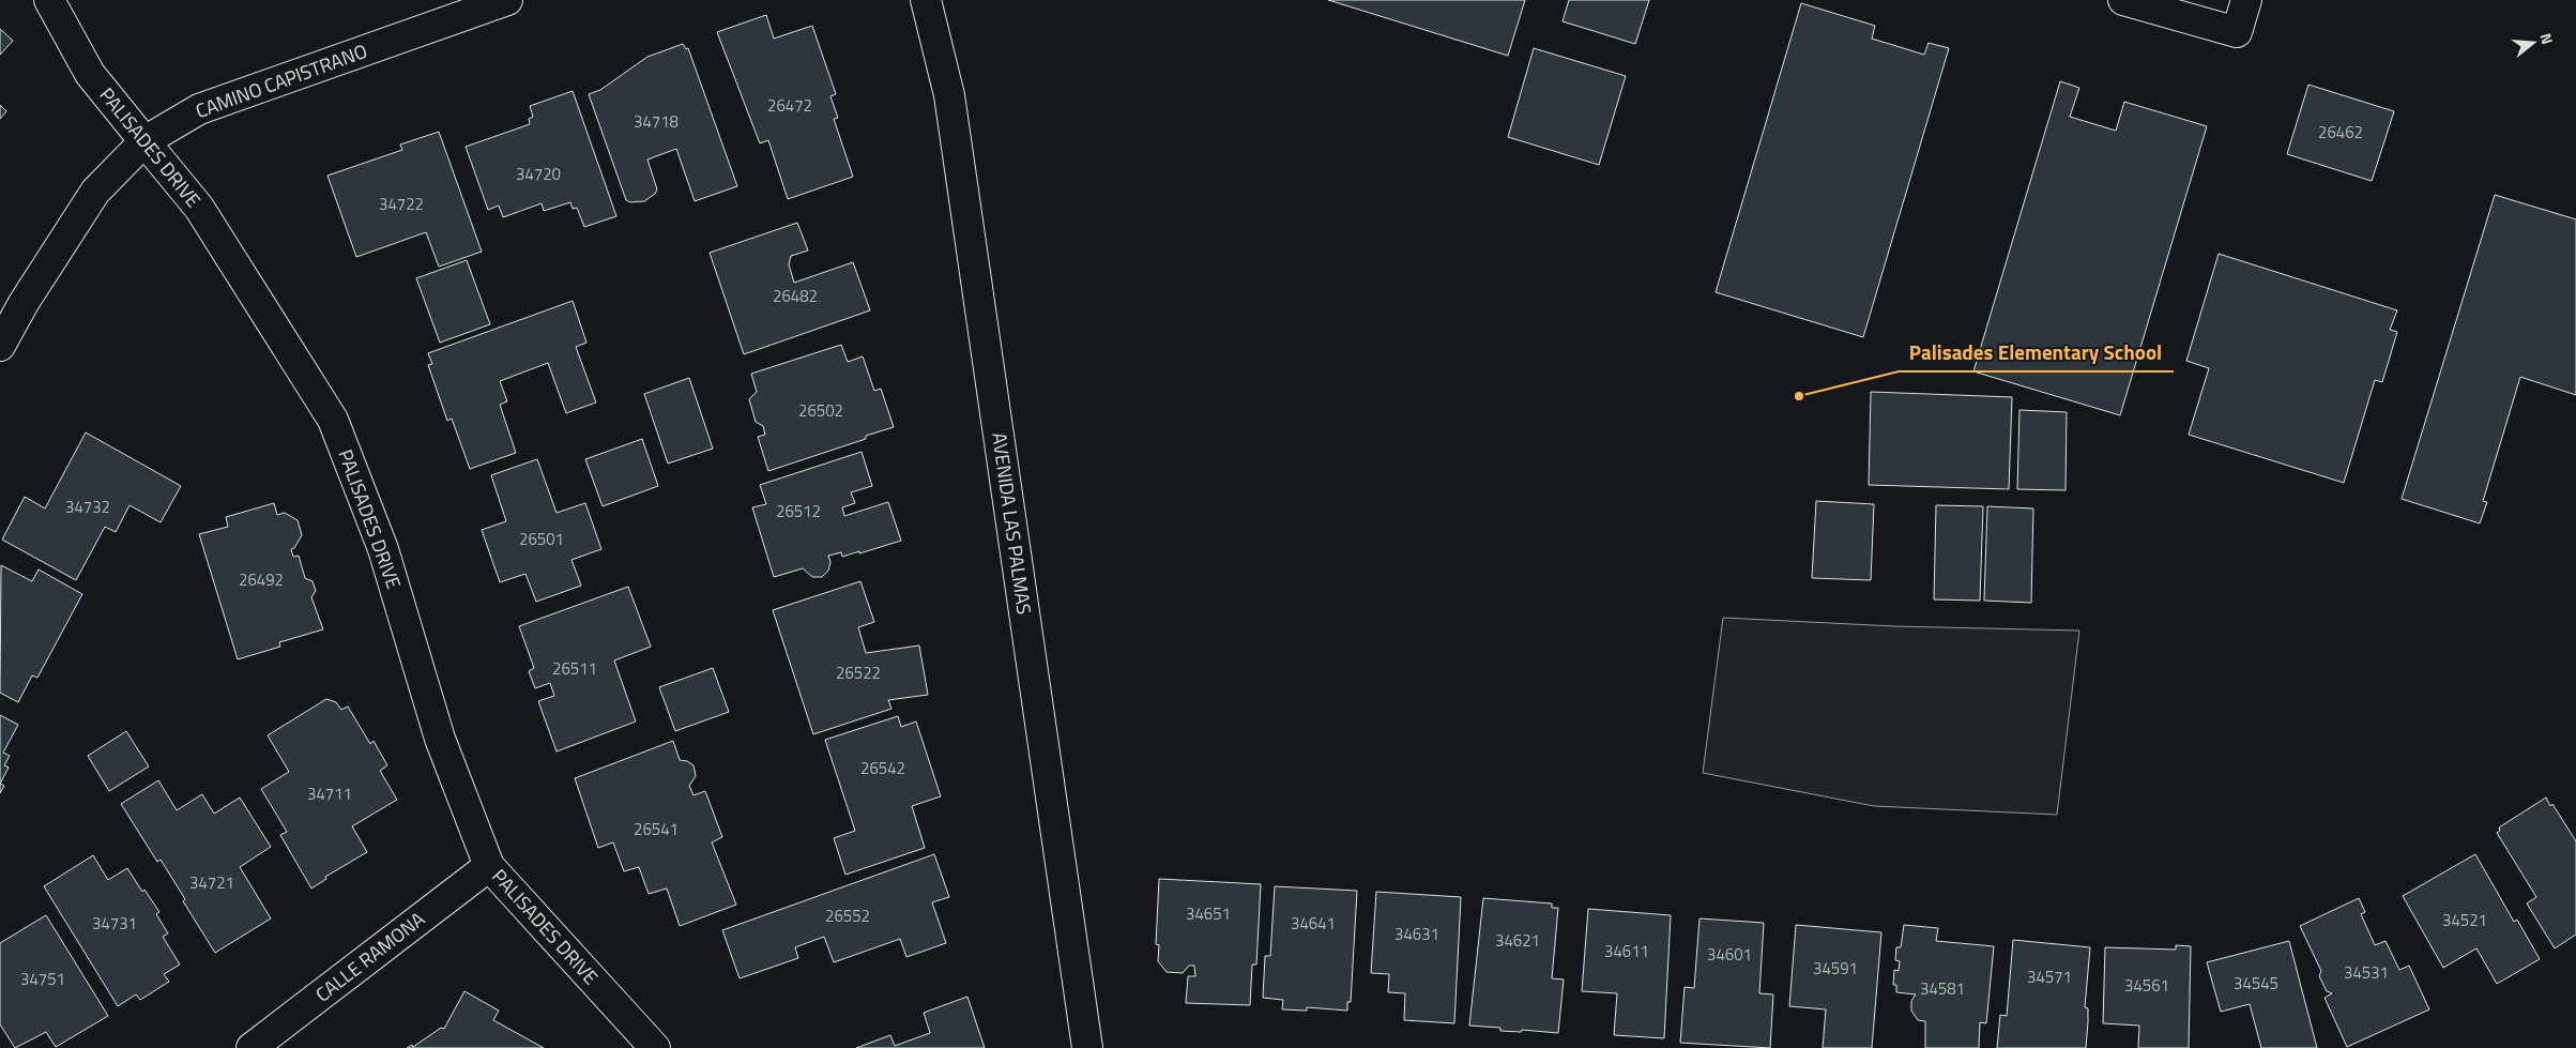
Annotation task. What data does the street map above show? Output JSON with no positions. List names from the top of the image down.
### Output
{
  "streets": {
    "street": [
      "CAMINO CAPISTRANO",
      "PALISADES DRIVE",
      "AVENIDA LAS PALMAS",
      "CALLE RAMONA"
    ]
  },
  "crossings": [
    ["CAMINO CAPISTRANO", "PALISADES DRIVE"],
    ["PALISADES DRIVE", "CALLE RAMONA"]
  ],
  "places": ["Palisades Elementary School"],
  "house_numbers": [
    "26472",
    "34718",
    "26462",
    "34720",
    "34722",
    "26482",
    "26502",
    "34732",
    "26512",
    "26501",
    "26492",
    "26511",
    "26522",
    "26542",
    "34711",
    "26541",
    "34721",
    "34651",
    "26552",
    "34521",
    "34731",
    "34641",
    "34631",
    "34621",
    "34611",
    "34601",
    "34591",
    "34531",
    "34571",
    "34751",
    "34545",
    "34561",
    "34581"
  ],
  "north": "right"
}
